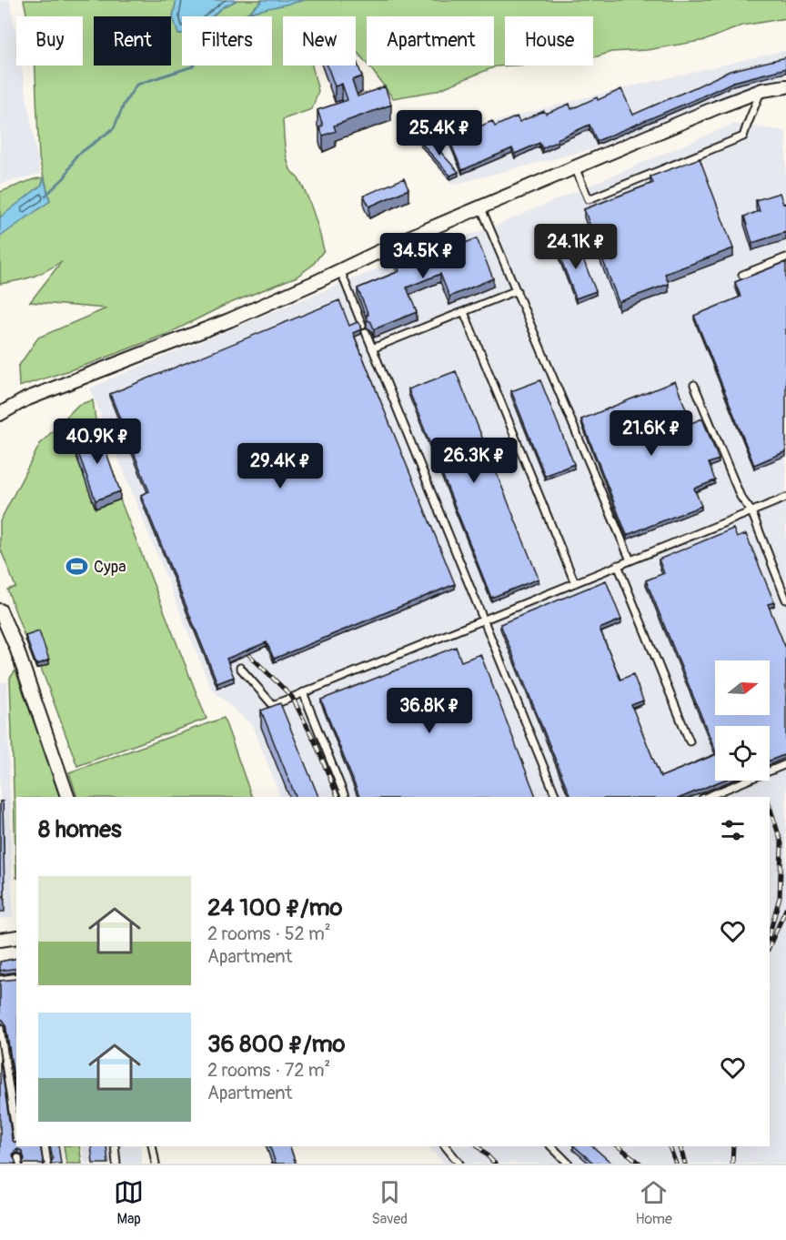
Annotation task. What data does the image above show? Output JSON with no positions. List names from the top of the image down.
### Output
{
  "places": {
    "sports": ["Сура"]
  },
  "north": "right",
  "page": {
    "chip": [
      "Buy",
      "Rent",
      "Filters",
      "New",
      "Apartment",
      "House"
    ],
    "price": [
      "25.4K ₽",
      "24.1K ₽",
      "34.5K ₽",
      "21.6K ₽",
      "40.9K ₽",
      "26.3K ₽",
      "29.4K ₽",
      "36.8K ₽"
    ],
    "heading": "8 homes",
    "list": [
      {
        "name": "24 100 ₽/mo",
        "note": "2 rooms · 52 m² · Apartment"
      },
      {
        "name": "36 800 ₽/mo",
        "note": "2 rooms · 72 m² · Apartment"
      }
    ],
    "tabs": ["Map", "Saved", "Home"]
  }
}
